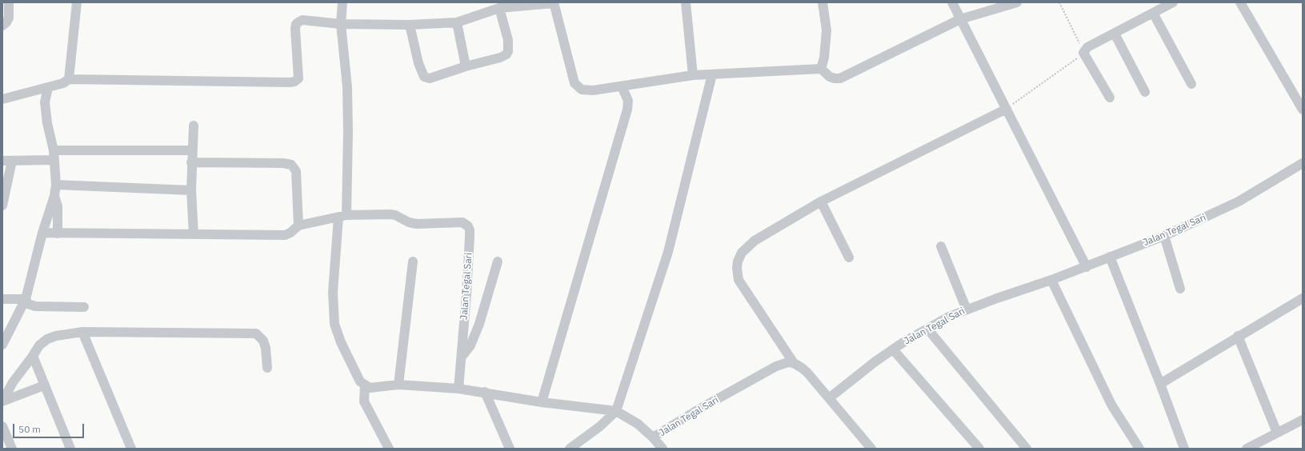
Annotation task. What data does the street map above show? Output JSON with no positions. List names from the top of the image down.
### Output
{
  "streets": {
    "street": ["Jalan Tegal Sari"]
  },
  "scale_bar": "50 m"
}
